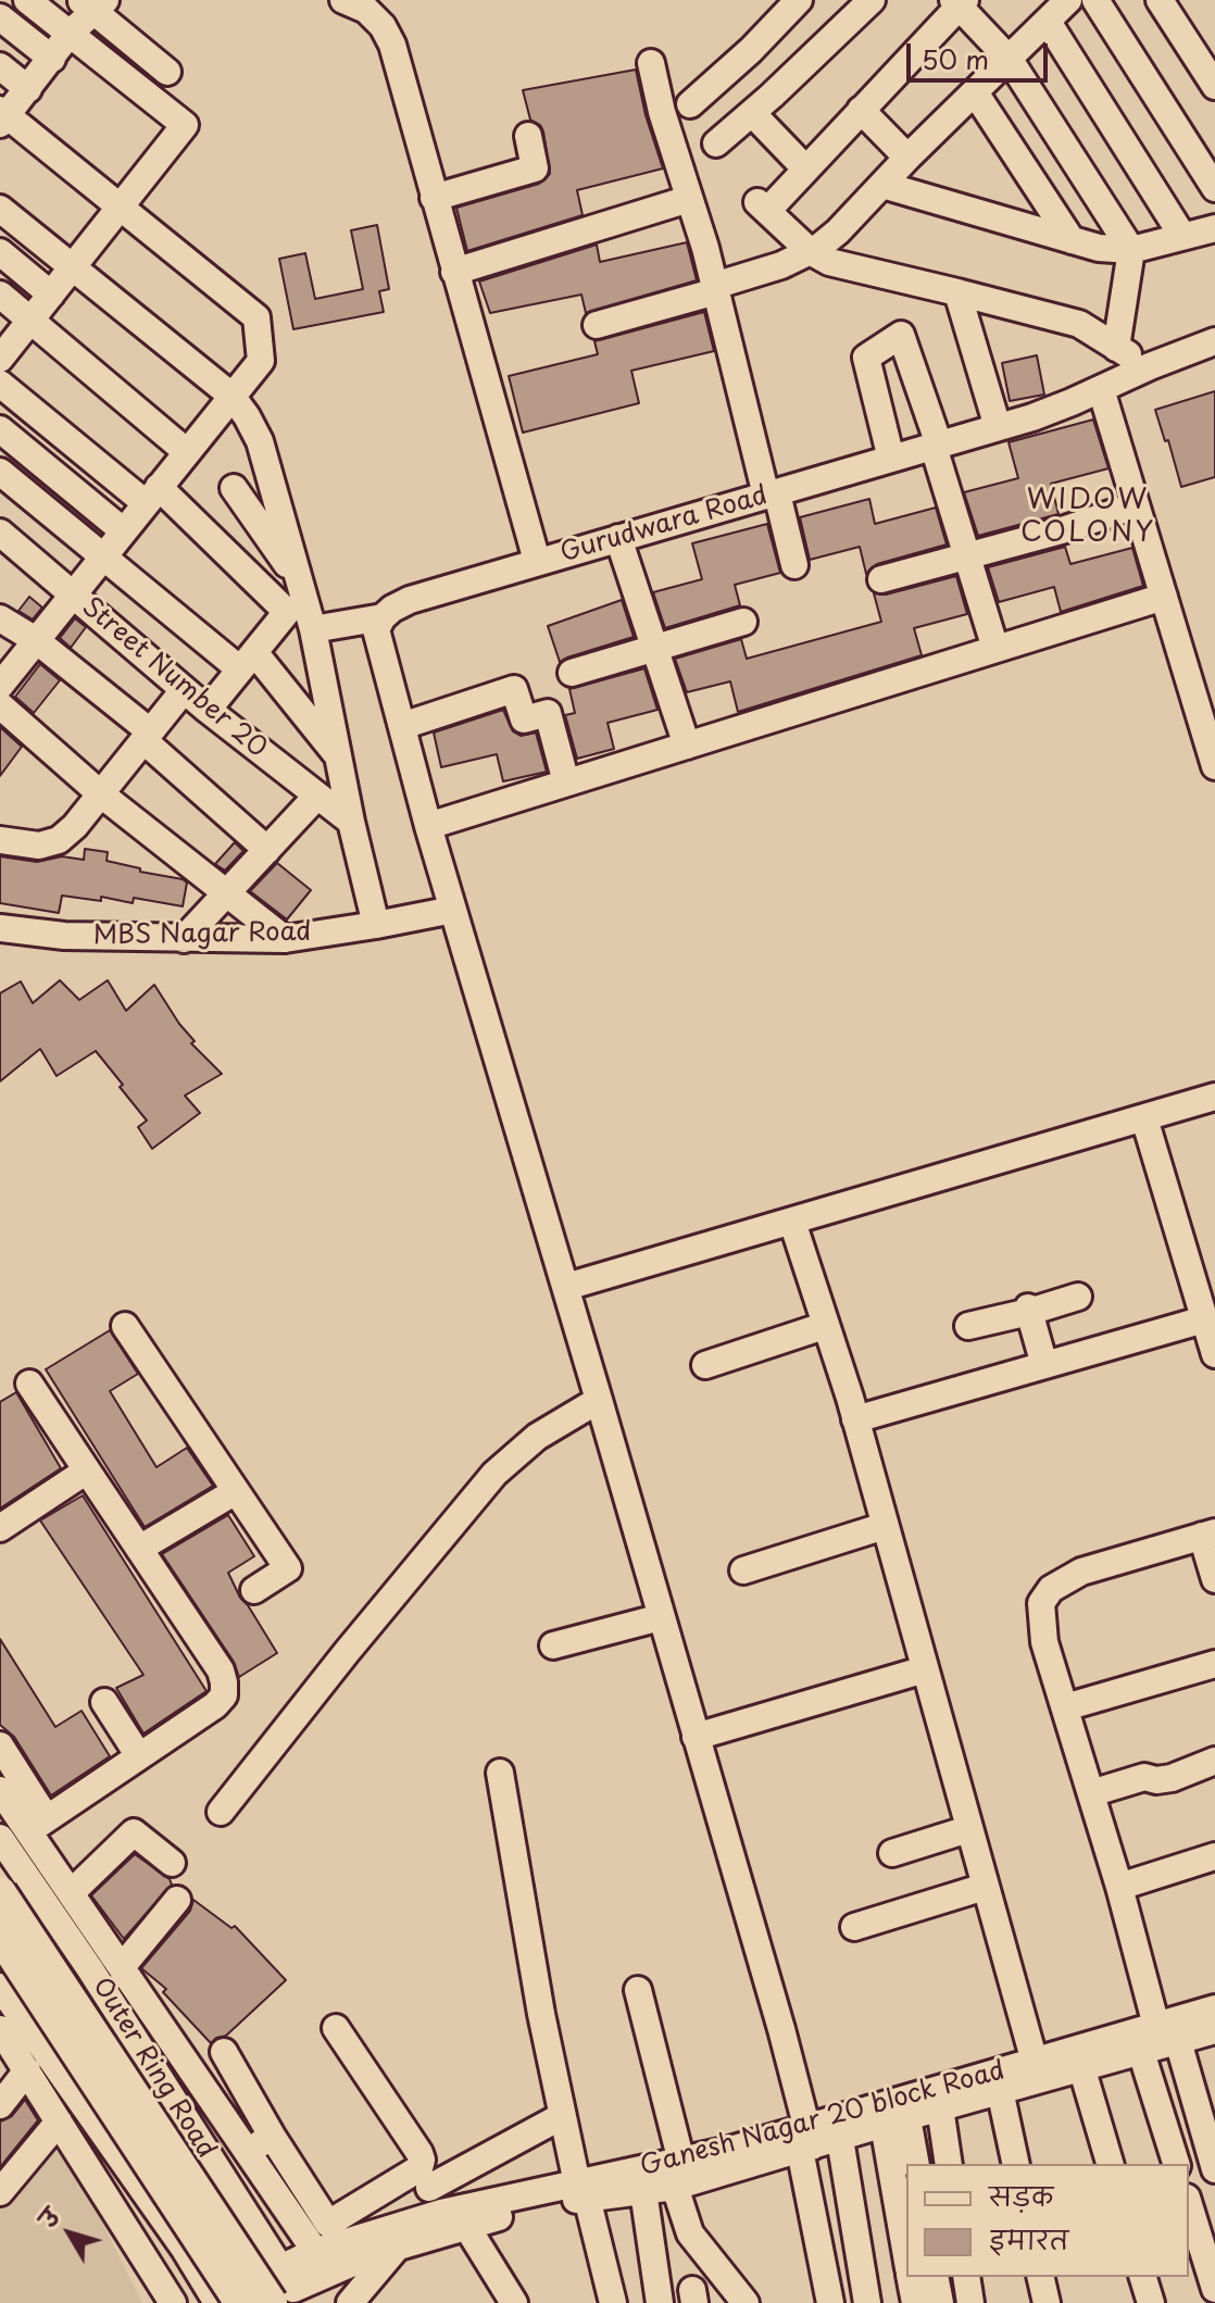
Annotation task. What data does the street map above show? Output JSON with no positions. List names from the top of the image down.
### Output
{
  "streets": {
    "main road": ["Outer Ring Road"],
    "street": [
      "Gurudwara Road",
      "Street Number 20",
      "MBS Nagar Road",
      "Ganesh Nagar 20 block Road"
    ]
  },
  "crossings": [
    ["Outer Ring Road", "Ganesh Nagar 20 block Road"]
  ],
  "districts": ["WIDOW COLONY"],
  "legend": ["सड़क", "इमारत"],
  "scale_bar": "50 m",
  "north": "top left"
}
